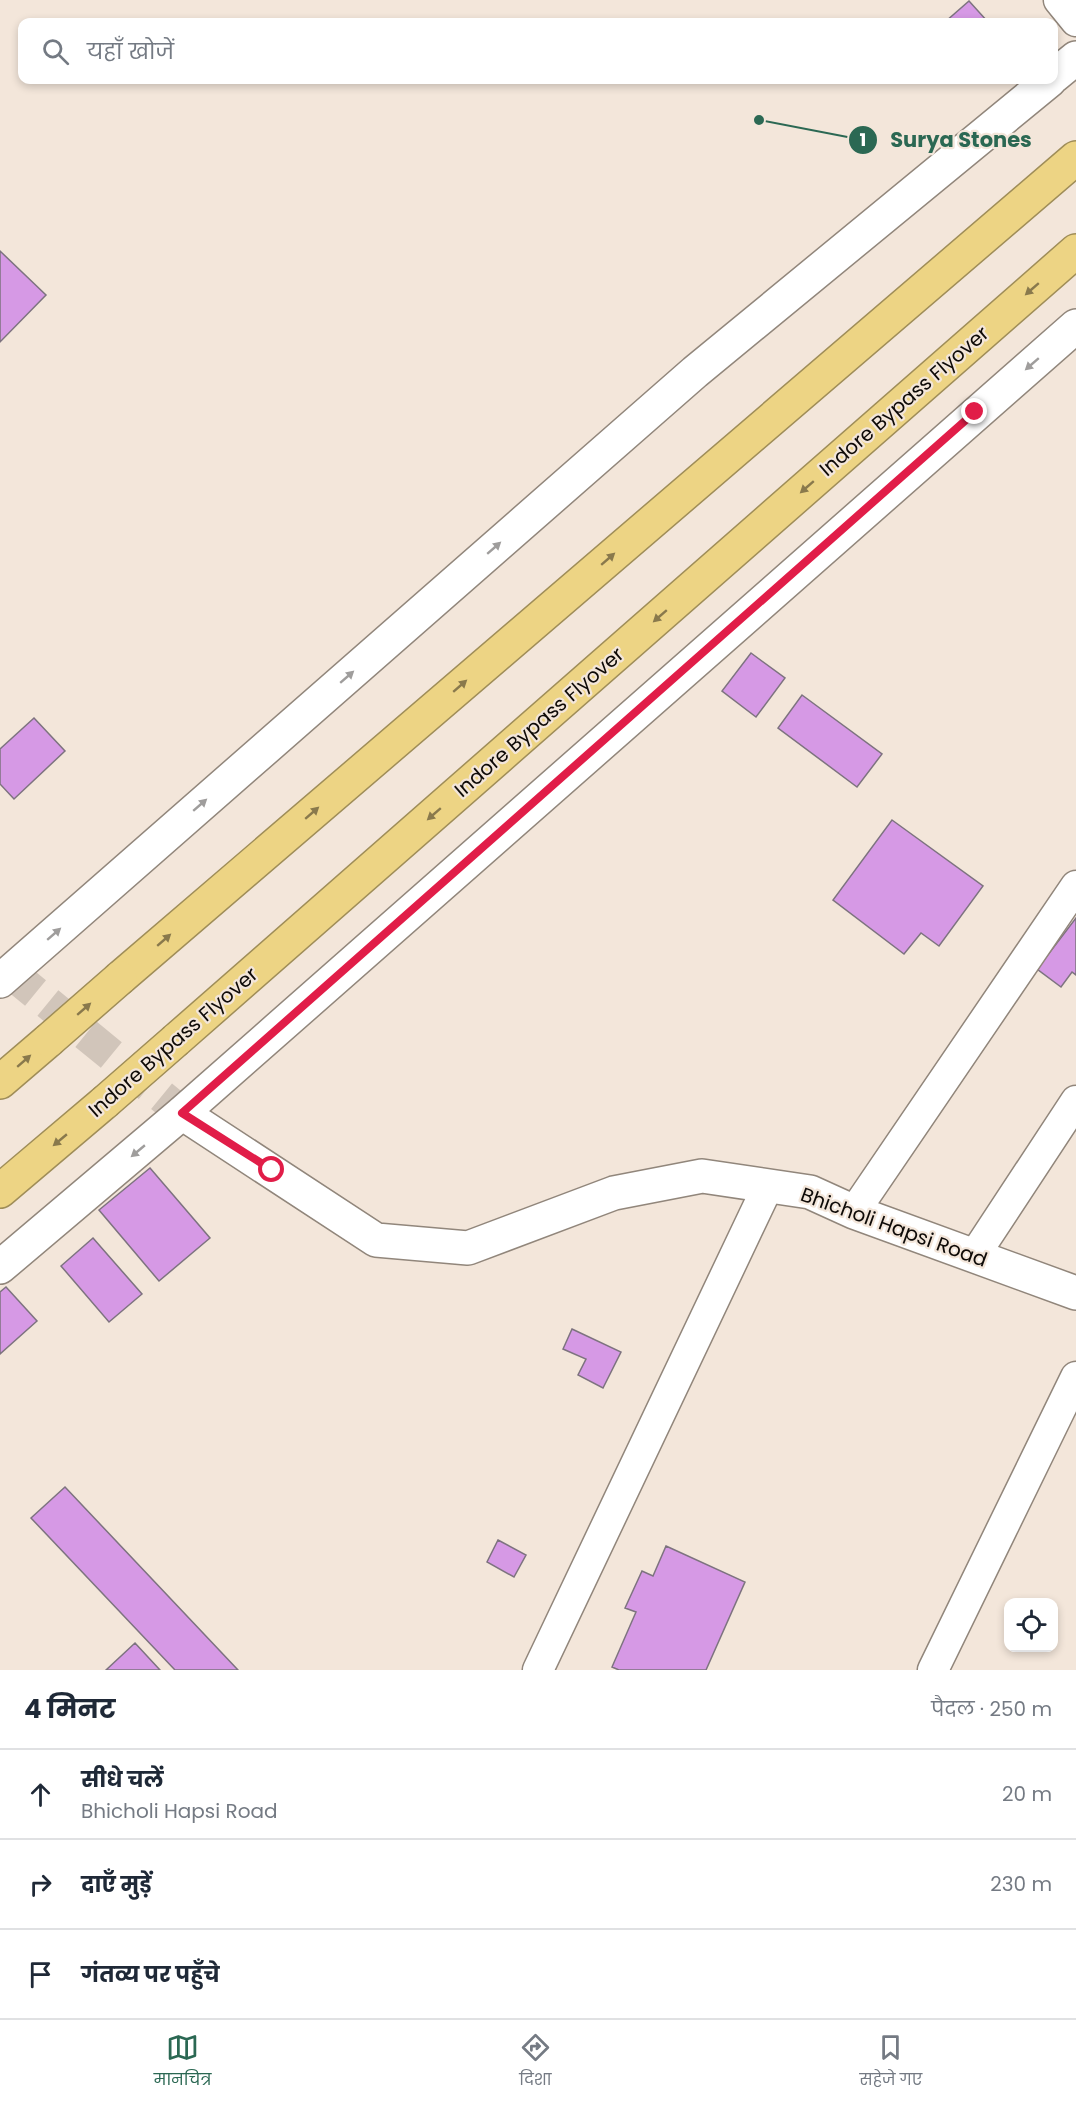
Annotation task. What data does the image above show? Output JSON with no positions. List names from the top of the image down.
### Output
{
  "streets": {
    "highway": ["Indore Bypass Flyover"],
    "street": ["Bhicholi Hapsi Road"]
  },
  "places": ["Surya Stones"],
  "page": {
    "search": "यहाँ खोजें",
    "heading": ["4 मिनट", "पैदल · 250 m"],
    "list": [
      ["सीधे चलें", "Bhicholi Hapsi Road", "20 m"],
      ["दाएँ मुड़ें", "230 m"],
      "गंतव्य पर पहुँचे"
    ],
    "nav": ["मानचित्र", "दिशा", "सहेजे गए"]
  }
}
